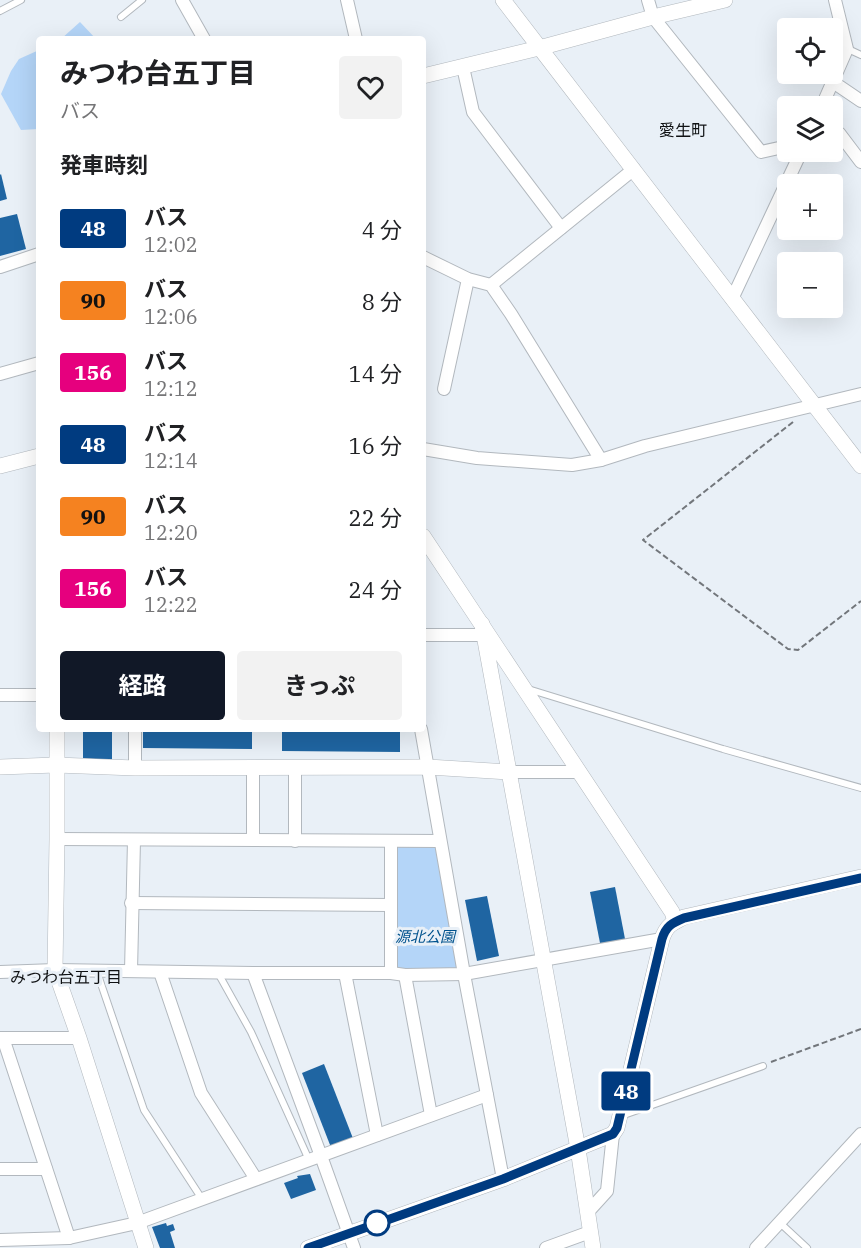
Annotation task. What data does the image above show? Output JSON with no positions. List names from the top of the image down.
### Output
{
  "districts": ["愛生町", "みつわ台五丁目"],
  "parks": ["源北公園"],
  "lines": ["bus line 48"],
  "page": {
    "on_map": "48",
    "map_buttons": ["+", "−"],
    "heading": [
      ["みつわ台五丁目", "バス"],
      "発車時刻"
    ],
    "list": [
      {
        "mark": "48",
        "name": "バス",
        "note": "12:02",
        "value": "4 分"
      },
      {
        "mark": "90",
        "name": "バス",
        "note": "12:06",
        "value": "8 分"
      },
      {
        "mark": "156",
        "name": "バス",
        "note": "12:12",
        "value": "14 分"
      },
      {
        "mark": "48",
        "name": "バス",
        "note": "12:14",
        "value": "16 分"
      },
      {
        "mark": "90",
        "name": "バス",
        "note": "12:20",
        "value": "22 分"
      },
      {
        "mark": "156",
        "name": "バス",
        "note": "12:22",
        "value": "24 分"
      }
    ],
    "buttons": ["経路", "きっぷ"]
  }
}
